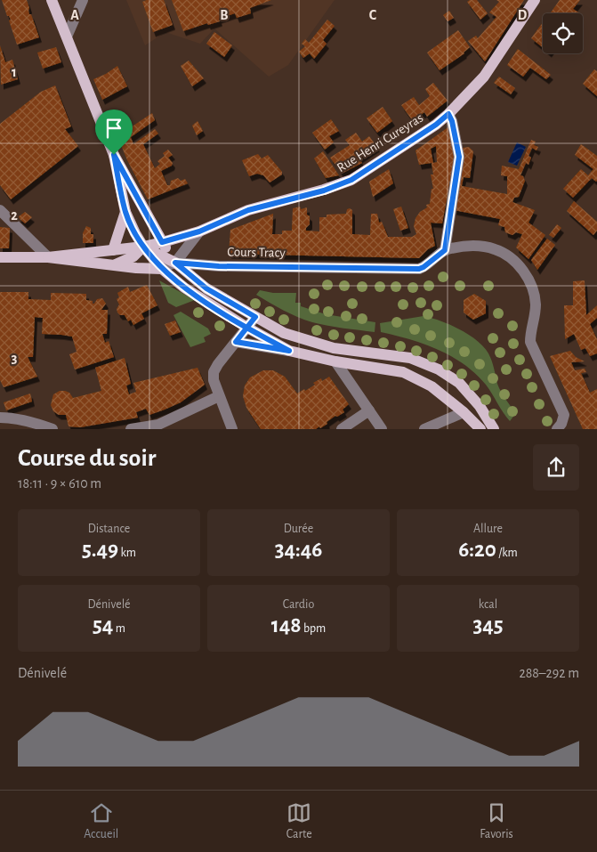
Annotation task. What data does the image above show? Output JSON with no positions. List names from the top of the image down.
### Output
{
  "streets": {
    "main road": ["Rue Henri Cureyras"],
    "street": ["Cours Tracy"]
  },
  "page": {
    "heading": ["Course du soir", "18:11 · 9 × 610 m"],
    "stats": [
      ["Distance", "5.49 km"],
      ["Durée", "34:46"],
      ["Allure", "6:20 /km"],
      ["Dénivelé", "54 m"],
      ["Cardio", "148 bpm"],
      ["kcal", "345"]
    ],
    "chart": ["Dénivelé", "288–292 m"],
    "tabs": ["Accueil", "Carte", "Favoris"]
  },
  "grid": {
    "columns": [
      "A",
      "B",
      "C",
      "D"
    ],
    "rows": ["1", "2", "3"]
  }
}
